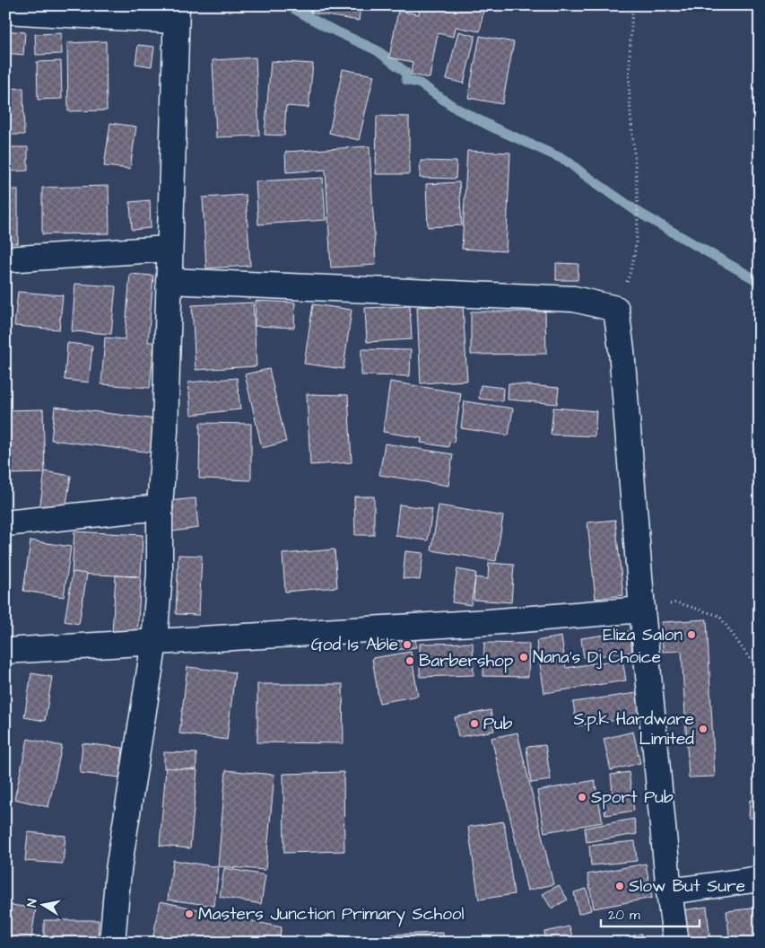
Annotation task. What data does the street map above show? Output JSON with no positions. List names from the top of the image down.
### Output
{
  "places": [
    "Eliza Salon",
    "God Is Able",
    "Nana's Dj Choice",
    "Barbershop",
    "Pub",
    "S.p.k Hardware Limited",
    "Sport Pub",
    "Slow But Sure",
    "Masters Junction Primary School"
  ],
  "scale_bar": "20 m",
  "north": "left"
}
